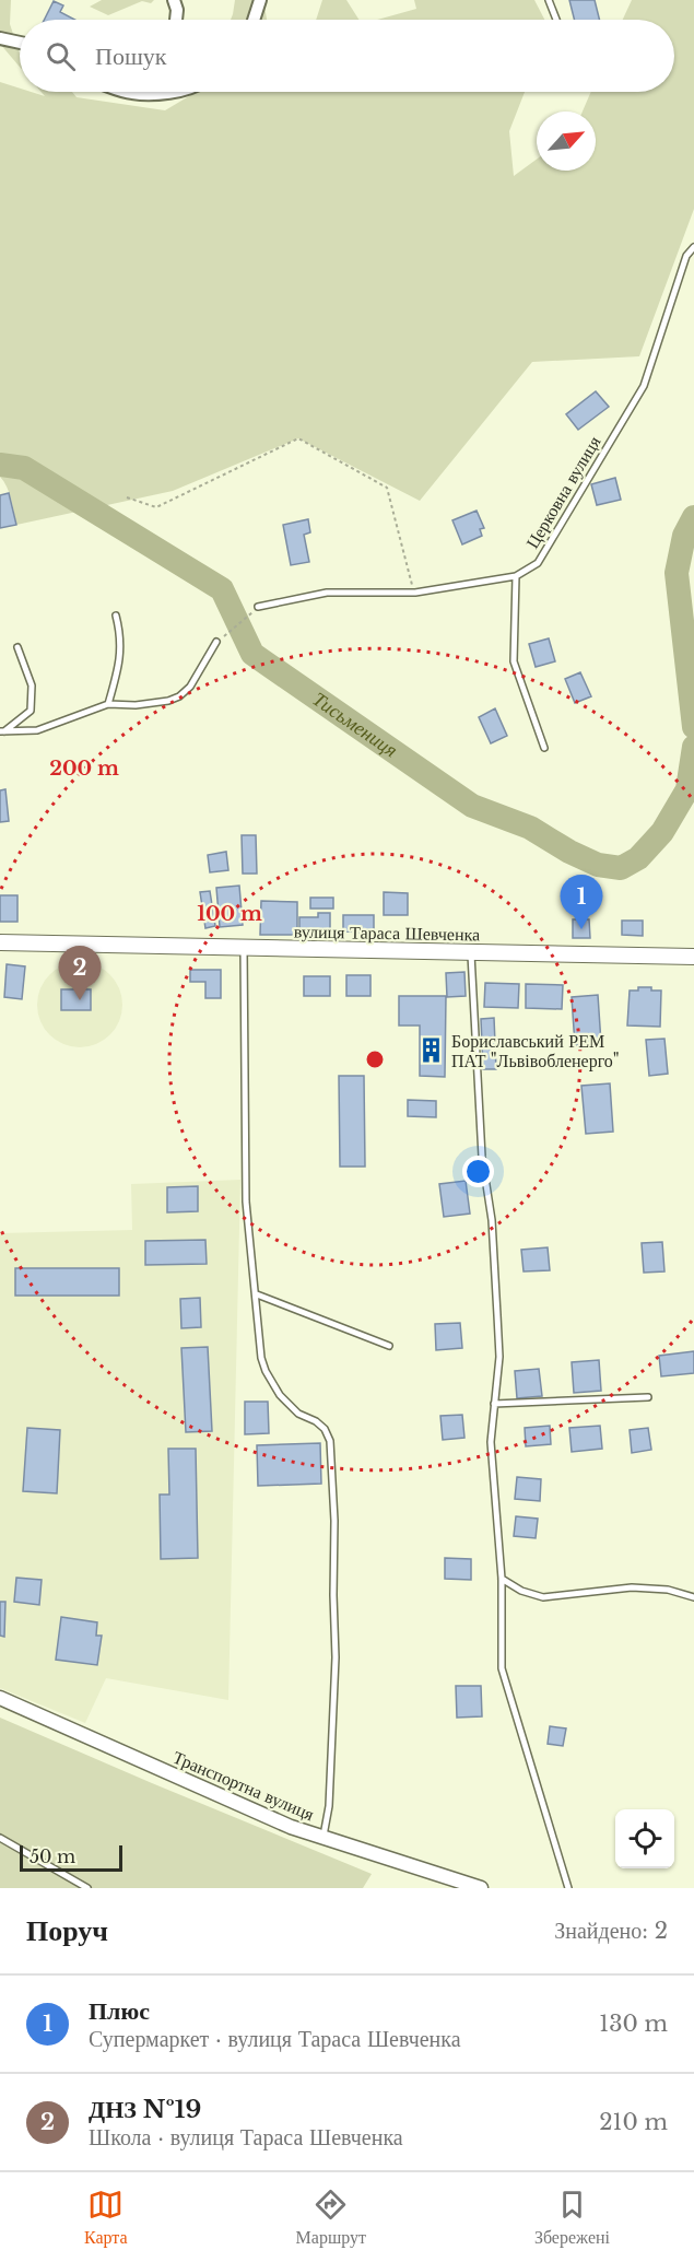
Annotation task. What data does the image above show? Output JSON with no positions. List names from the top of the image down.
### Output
{
  "streets": {
    "main road": ["вулиця Тараса Шевченка"],
    "street": ["Транспортна вулиця"],
    "lane": ["Церковна вулиця"]
  },
  "water": ["Тисьмениця"],
  "places": {
    "building": ["Бориславський РЕМ ПАТ \"Львівобленерго\""]
  },
  "scale_bar": "50 m",
  "north": "top right",
  "page": {
    "search": "Пошук",
    "pins": ["1", "2"],
    "scale": "50 m",
    "heading": ["Поруч", "Знайдено: 2"],
    "list": [
      {
        "mark": "1",
        "name": "Плюс",
        "note": "Супермаркет · вулиця Тараса Шевченка",
        "value": "130 m"
      },
      {
        "mark": "2",
        "name": "ДНЗ №19",
        "note": "Школа · вулиця Тараса Шевченка",
        "value": "210 m"
      }
    ],
    "nav": ["Карта", "Маршрут", "Збережені"]
  },
  "rings": ["200 m", "100 m"]
}
